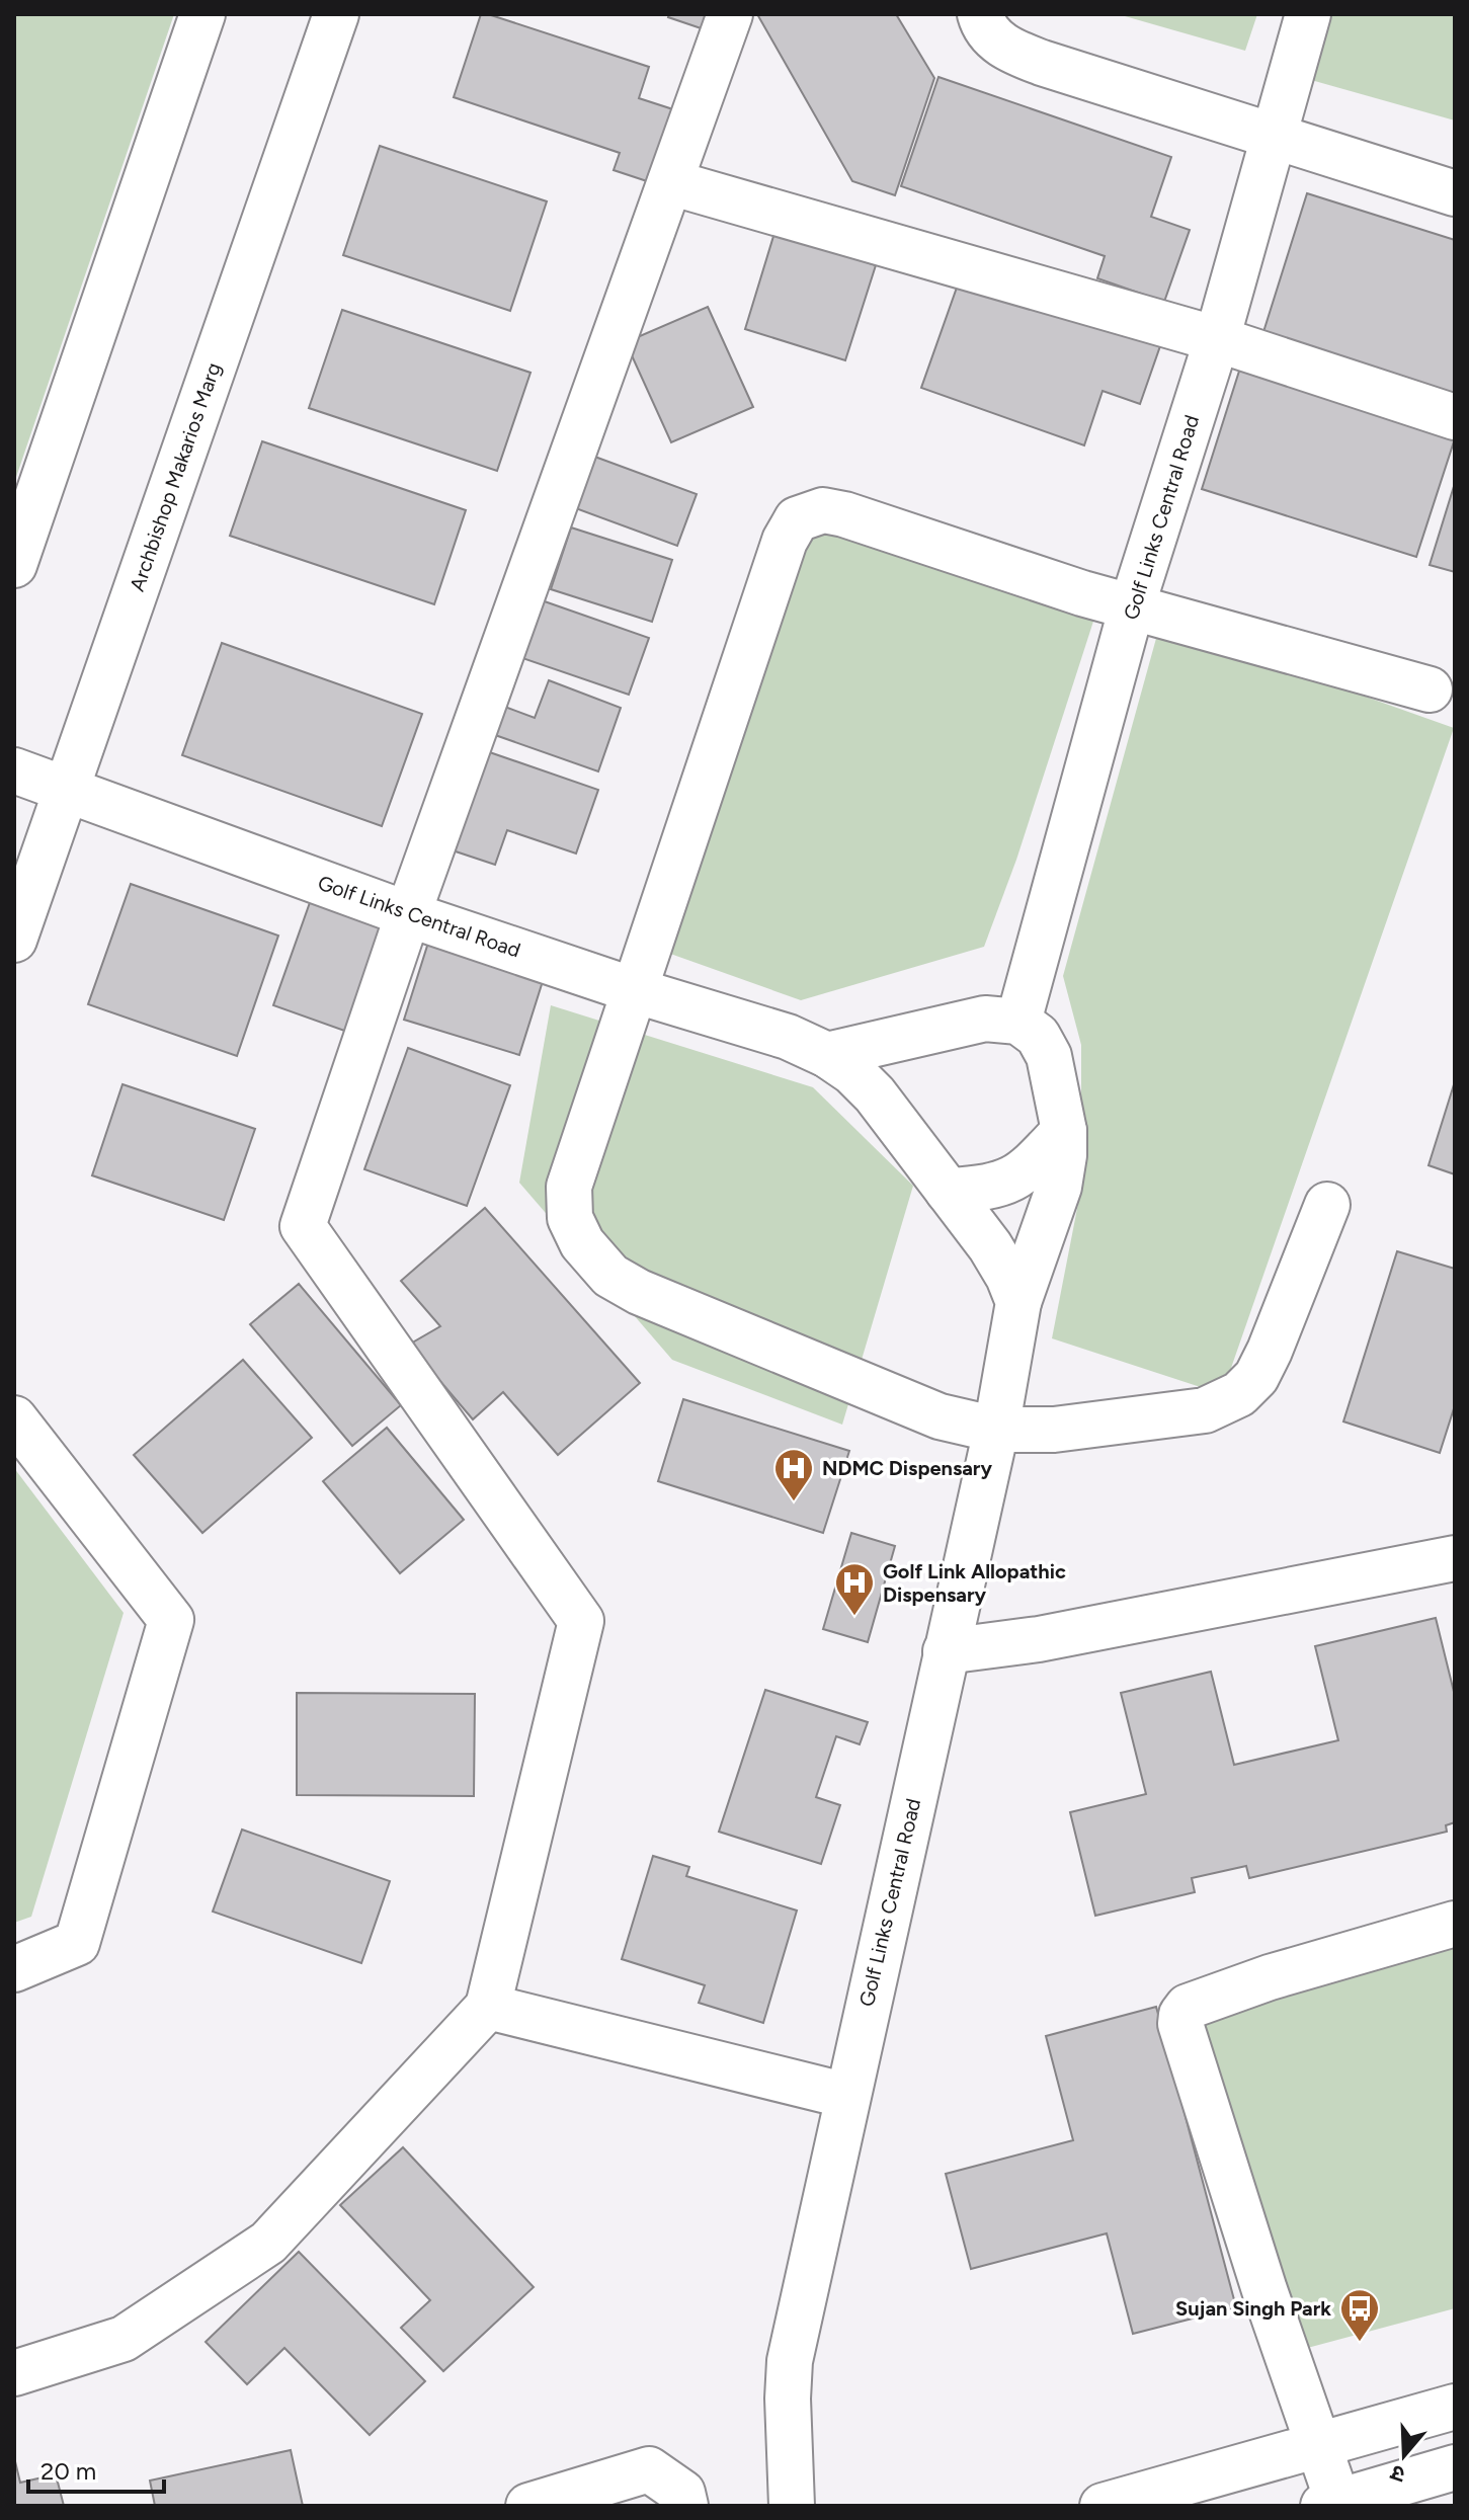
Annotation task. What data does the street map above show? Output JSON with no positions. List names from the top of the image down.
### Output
{
  "streets": {
    "street": ["Archbishop Makarios Marg", "Golf Links Central Road"]
  },
  "crossings": [
    ["Archbishop Makarios Marg", "Golf Links Central Road"]
  ],
  "places": {
    "hospital": ["NDMC Dispensary", "Golf Link Allopathic Dispensary"],
    "bus stop": ["Sujan Singh Park"]
  },
  "scale_bar": "20 m",
  "north": "bottom"
}
